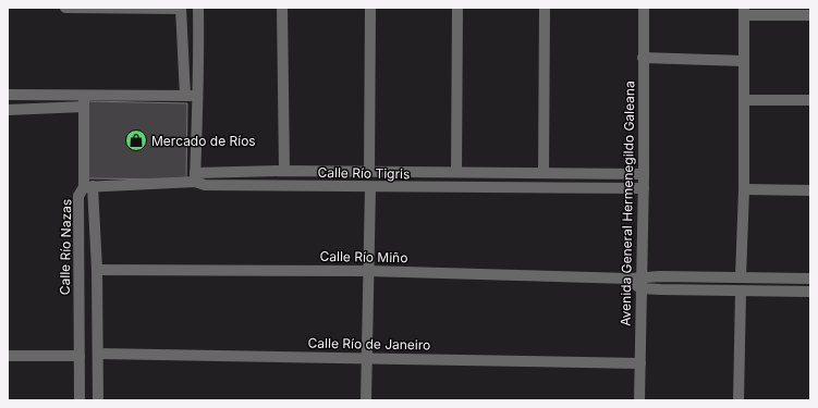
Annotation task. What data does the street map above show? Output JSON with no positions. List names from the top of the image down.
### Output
{
  "streets": {
    "street": [
      "Calle Río Tigris",
      "Avenida General Hermenegildo Galeana",
      "Calle Río Nazas",
      "Calle Río Miño",
      "Calle Río de Janeiro"
    ]
  },
  "crossings": [
    ["Calle Río Tigris", "Avenida General Hermenegildo Galeana"],
    ["Calle Río Tigris", "Calle Río Nazas"],
    ["Avenida General Hermenegildo Galeana", "Calle Río Miño"],
    ["Avenida General Hermenegildo Galeana", "Calle Río de Janeiro"],
    ["Calle Río Nazas", "Calle Río Miño"],
    ["Calle Río Nazas", "Calle Río de Janeiro"]
  ],
  "places": {
    "shop": ["Mercado de Ríos"]
  }
}
